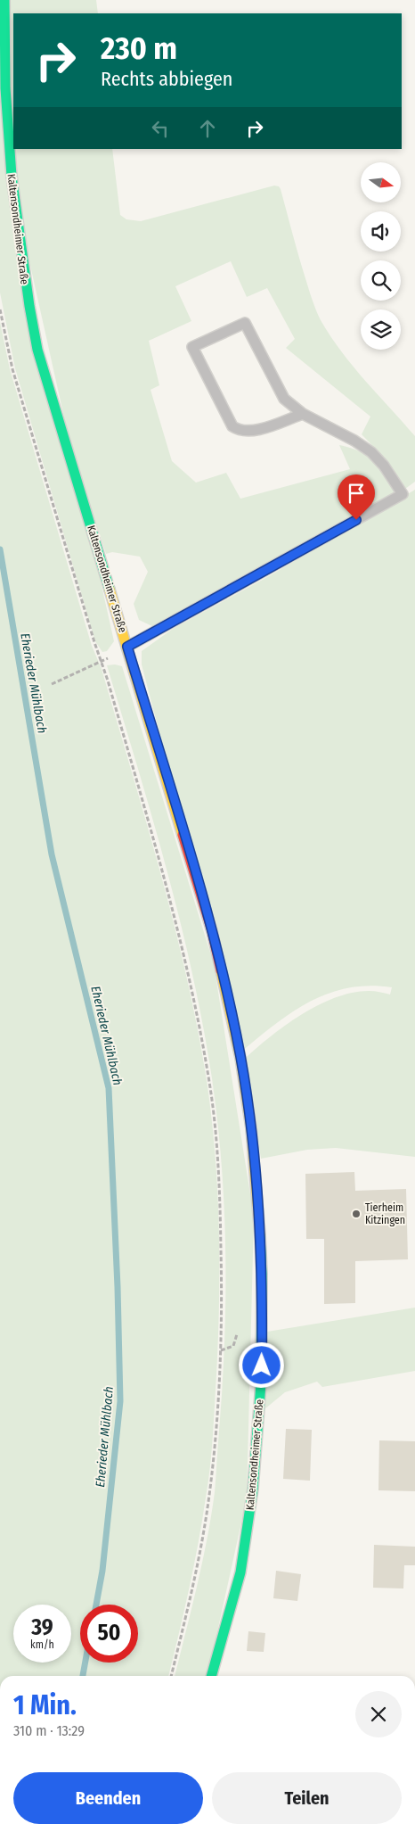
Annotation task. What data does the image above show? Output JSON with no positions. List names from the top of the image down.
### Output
{
  "streets": {
    "main road": ["Kaltensondheimer Straße"]
  },
  "water": ["Eherieder Mühlbach"],
  "places": ["Tierheim Kitzingen"],
  "north": "right",
  "page": {
    "turn": ["230 m", "Rechts abbiegen"],
    "speed": "39 km/h",
    "limit": "50",
    "heading": ["1 Min.", "310 m · 13:29"],
    "buttons": ["Beenden", "Teilen"]
  }
}
